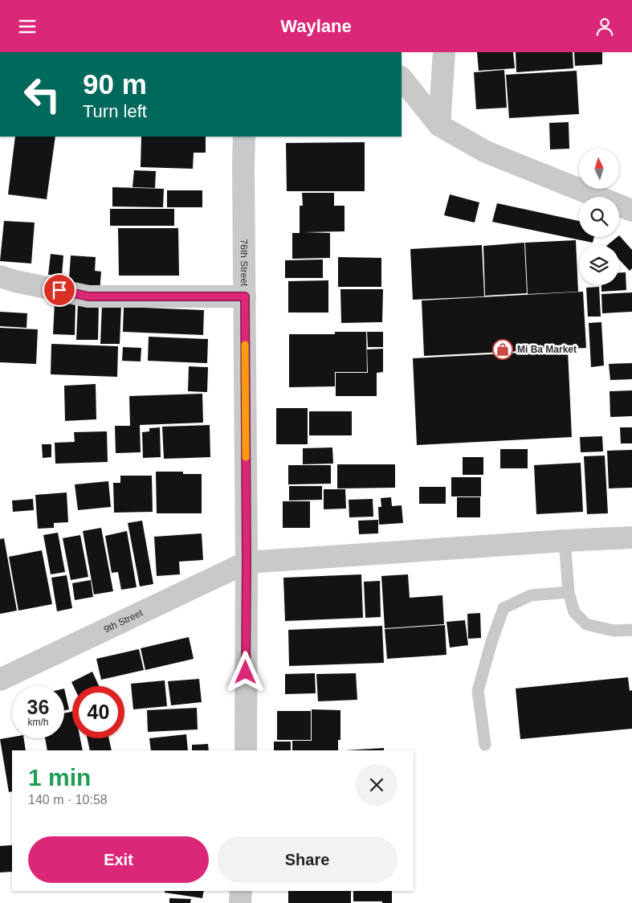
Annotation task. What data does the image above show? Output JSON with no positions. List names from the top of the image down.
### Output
{
  "streets": {
    "street": ["76th Street", "9th Street"]
  },
  "crossings": [
    ["76th Street", "9th Street"]
  ],
  "places": {
    "shop": ["Mi Ba Market"]
  },
  "north": "top",
  "page": {
    "header": "Waylane",
    "turn": ["90 m", "Turn left"],
    "speed": "36 km/h",
    "limit": "40",
    "heading": ["1 min", "140 m · 10:58"],
    "buttons": ["Exit", "Share"]
  }
}
